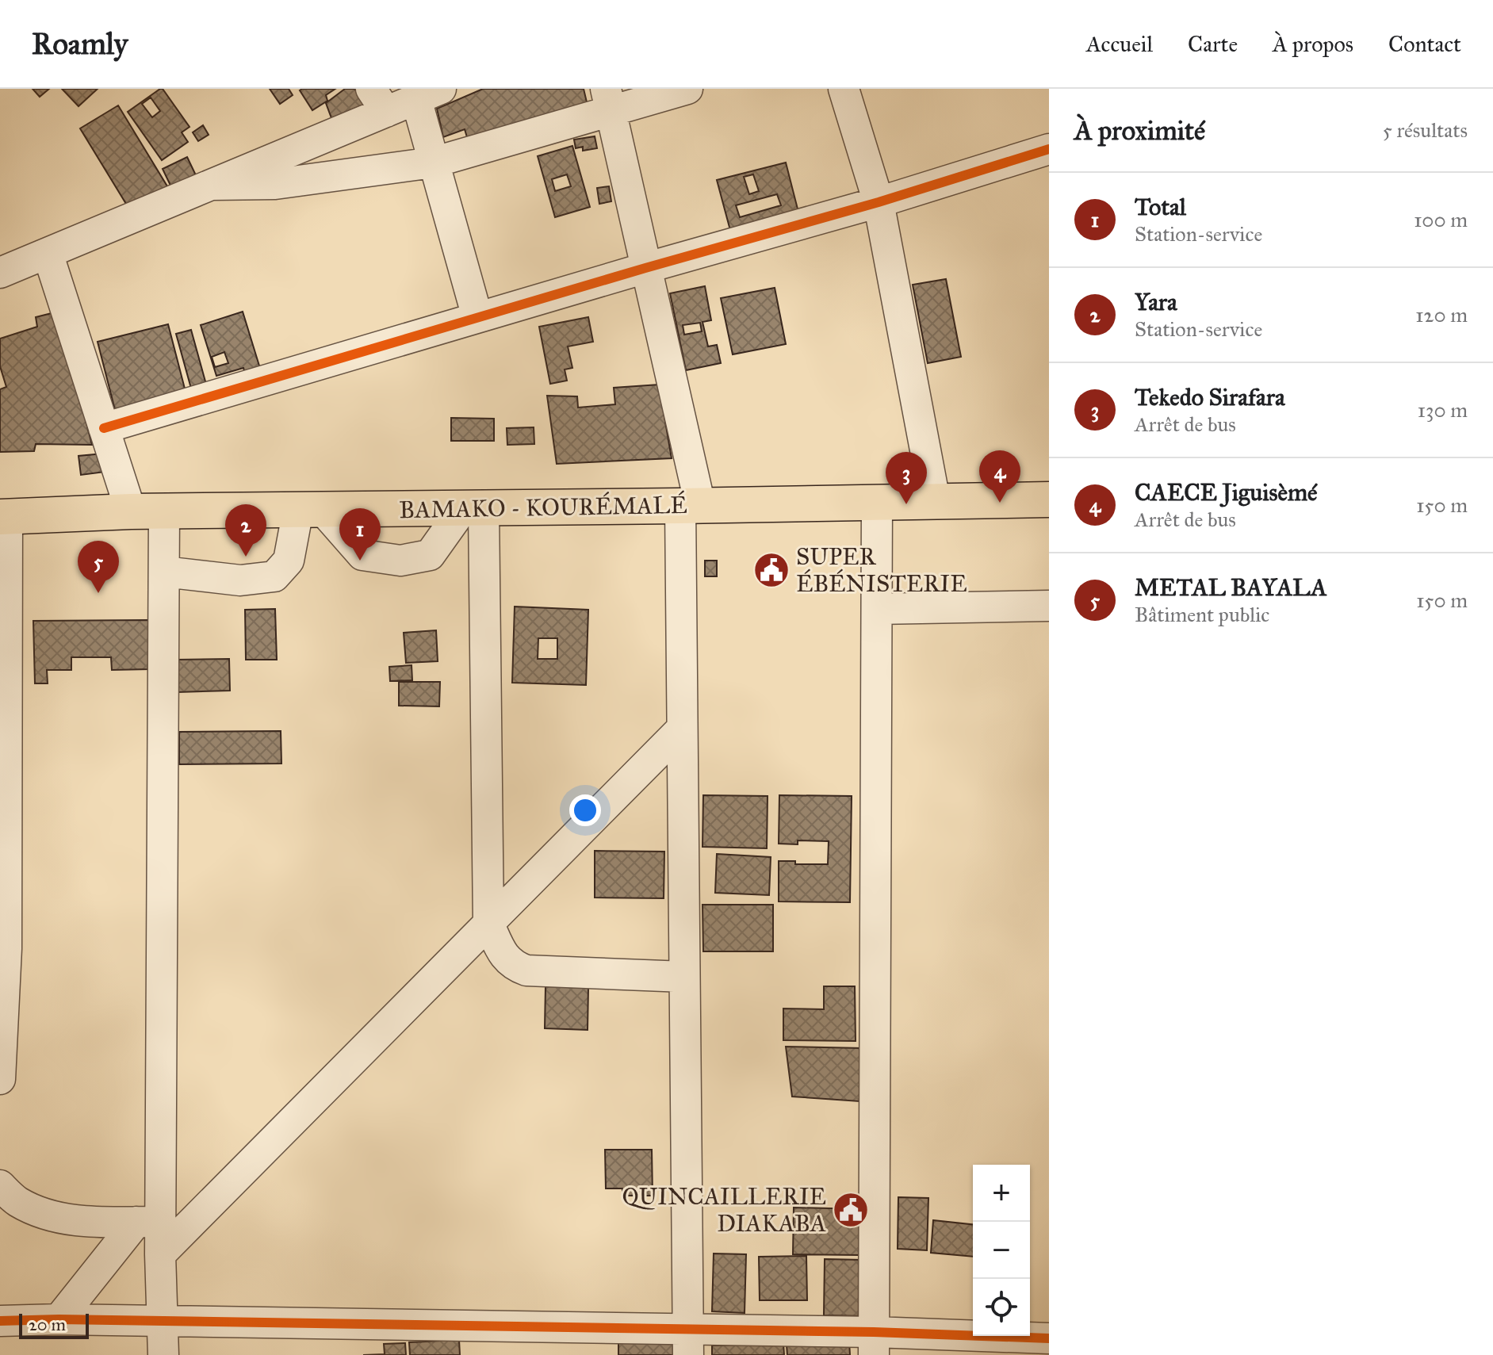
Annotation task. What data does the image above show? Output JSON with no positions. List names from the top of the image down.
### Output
{
  "streets": {
    "highway": ["BAMAKO - KOURÉMALÉ"]
  },
  "places": {
    "public building": ["SUPER ÉBÉNISTERIE", "QUINCAILLERIE DIAKABA"]
  },
  "scale_bar": "20 m",
  "page": {
    "header": "Roamly",
    "nav": [
      "Accueil",
      "Carte",
      "À propos",
      "Contact"
    ],
    "heading": ["À proximité", "5 résultats"],
    "list": [
      {
        "mark": "1",
        "name": "Total",
        "note": "Station-service",
        "value": "100 m"
      },
      {
        "mark": "2",
        "name": "Yara",
        "note": "Station-service",
        "value": "120 m"
      },
      {
        "mark": "3",
        "name": "Tekedo Sirafara",
        "note": "Arrêt de bus",
        "value": "130 m"
      },
      {
        "mark": "4",
        "name": "CAECE Jiguisèmé",
        "note": "Arrêt de bus",
        "value": "150 m"
      },
      {
        "mark": "5",
        "name": "METAL BAYALA",
        "note": "Bâtiment public",
        "value": "150 m"
      }
    ],
    "pins": [
      "4",
      "3",
      "2",
      "1",
      "5"
    ],
    "map_buttons": ["+", "−"],
    "scale": "20 m"
  }
}
